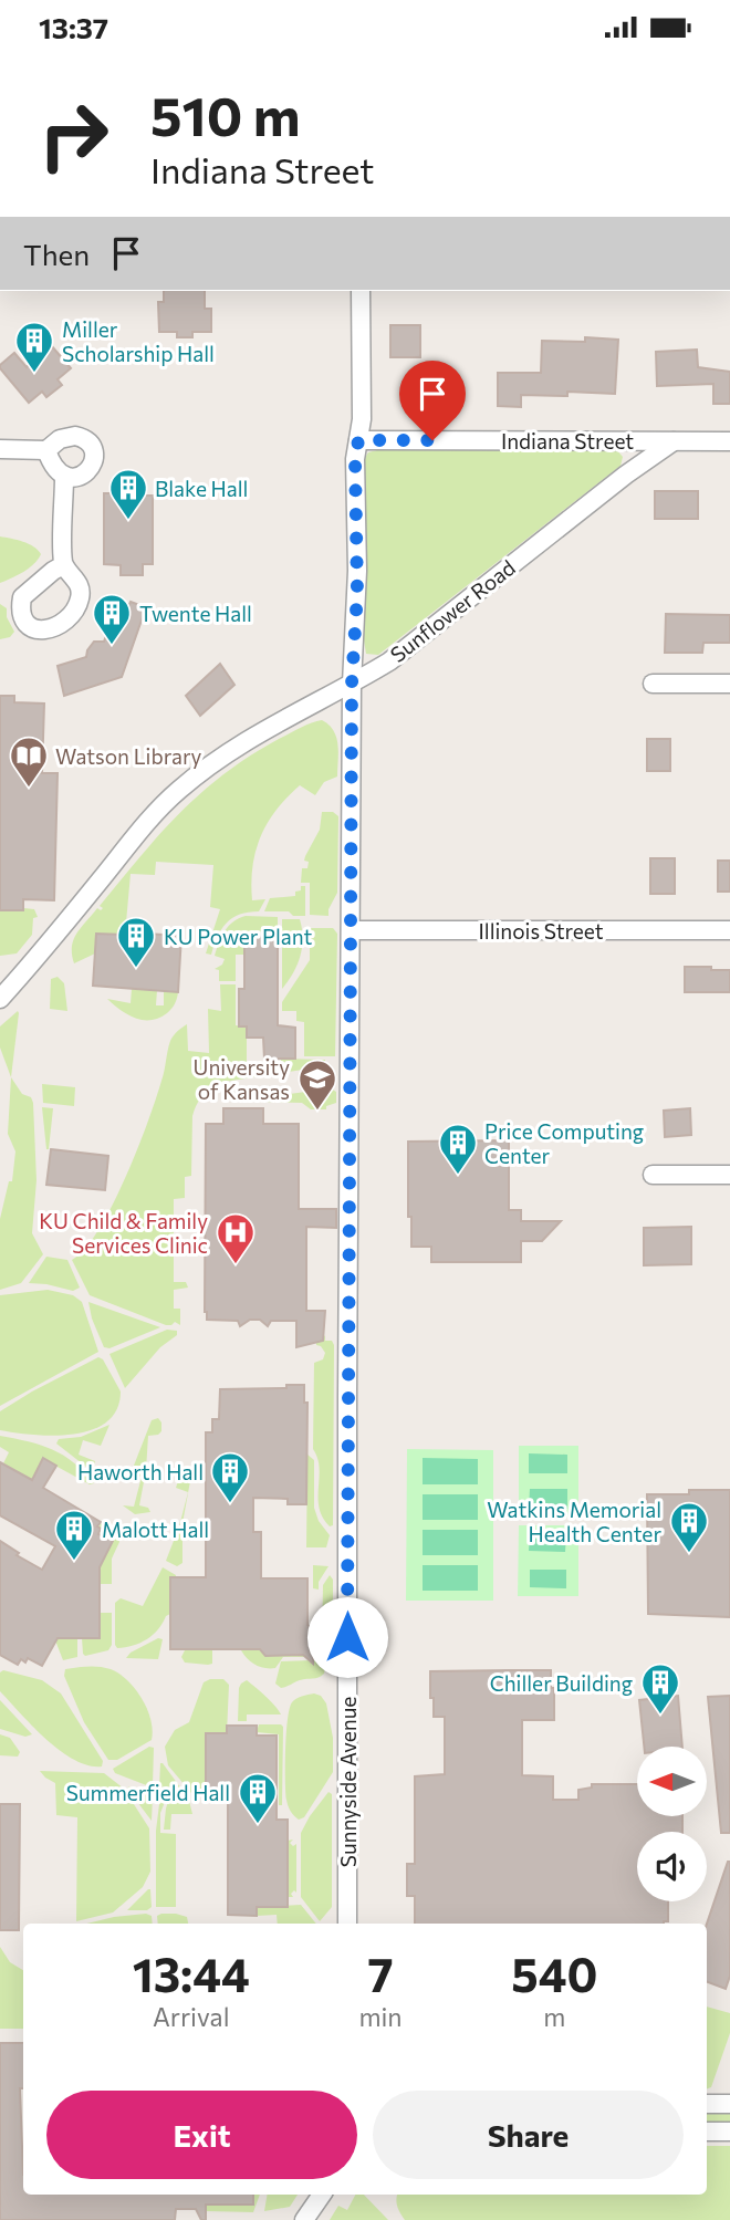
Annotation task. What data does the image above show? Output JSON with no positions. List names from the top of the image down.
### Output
{
  "streets": {
    "street": [
      "Indiana Street",
      "Sunflower Road",
      "Illinois Street",
      "Sunnyside Avenue"
    ]
  },
  "crossings": [
    ["Indiana Street", "Sunflower Road"],
    ["Indiana Street", "Sunnyside Avenue"],
    ["Sunflower Road", "Sunnyside Avenue"],
    ["Illinois Street", "Sunnyside Avenue"]
  ],
  "places": {
    "building": [
      "Miller Scholarship Hall",
      "Blake Hall",
      "Twente Hall",
      "KU Power Plant",
      "Price Computing Center",
      "Haworth Hall",
      "Watkins Memorial Health Center",
      "Malott Hall",
      "Chiller Building",
      "Summerfield Hall"
    ],
    "library": ["Watson Library"],
    "school or university": ["University of Kansas"],
    "hospital": ["KU Child & Family Services Clinic"]
  },
  "north": "left",
  "page": {
    "status": "13:37",
    "turn": ["510 m", "Indiana Street"],
    "then": "Then",
    "eta": [
      "13:44",
      "Arrival",
      "7",
      "min",
      "540",
      "m"
    ],
    "buttons": ["Exit", "Share"]
  }
}
